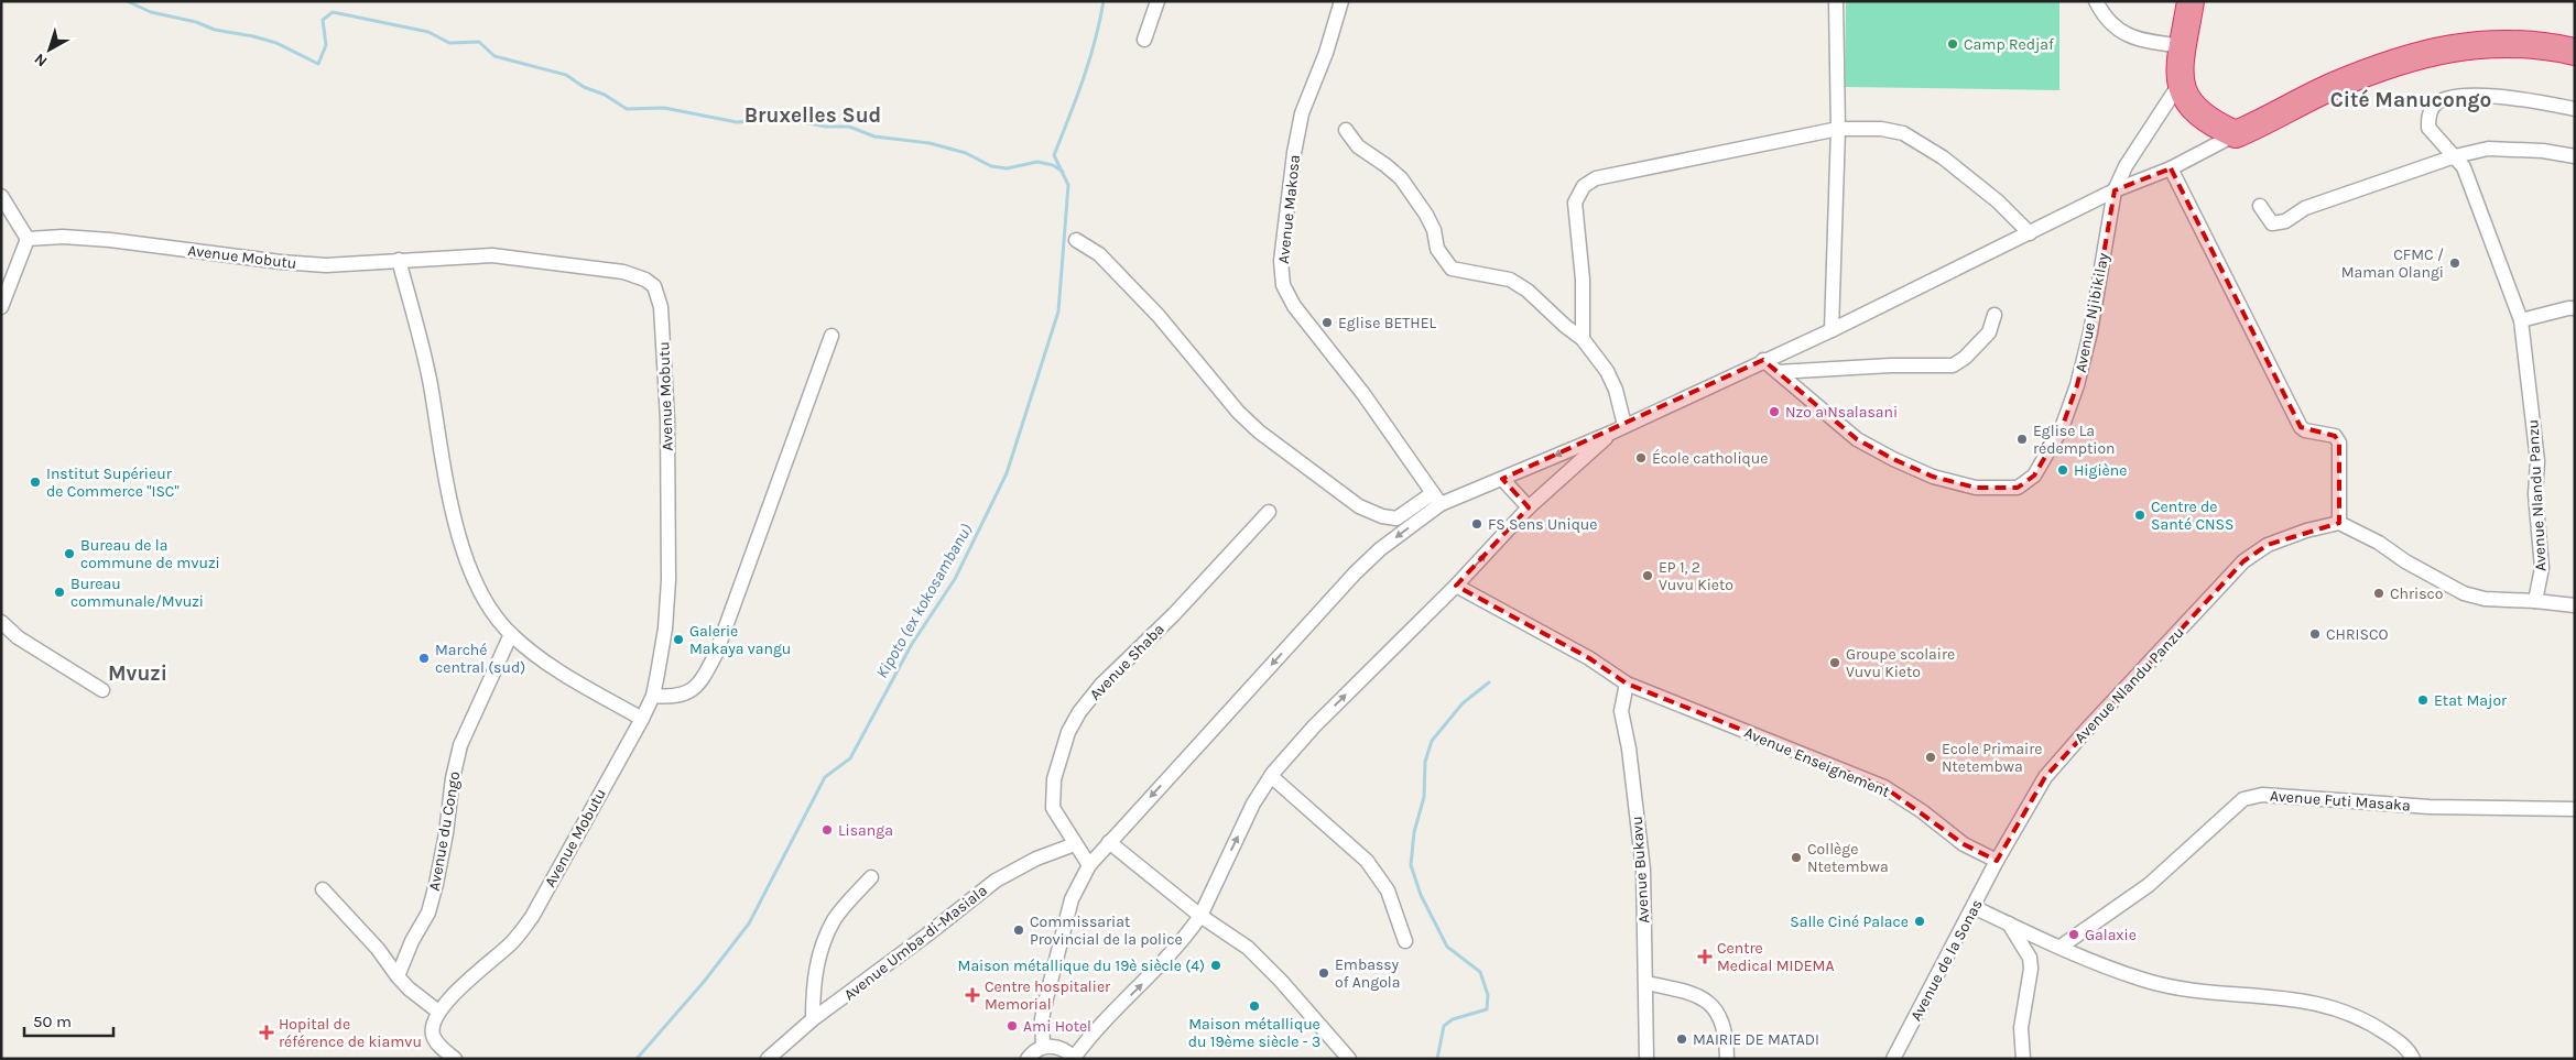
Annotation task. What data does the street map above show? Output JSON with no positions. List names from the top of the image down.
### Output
{
  "streets": {
    "street": [
      "Avenue Makosa",
      "Avenue Mobutu",
      "Avenue Njibikilay",
      "Avenue Nlandu Panzu",
      "Avenue Shaba",
      "Avenue Enseignement",
      "Avenue Futi Masaka",
      "Avenue du Congo",
      "Avenue Bukavu",
      "Avenue Umba-di-Masiala",
      "Avenue de la Sonas"
    ]
  },
  "crossings": [
    ["Avenue Nlandu Panzu", "Avenue Enseignement"],
    ["Avenue Nlandu Panzu", "Avenue de la Sonas"],
    ["Avenue Shaba", "Avenue Umba-di-Masiala"],
    ["Avenue Enseignement", "Avenue Bukavu"],
    ["Avenue Enseignement", "Avenue de la Sonas"]
  ],
  "districts": ["Cité Manucongo", "Bruxelles Sud", "Mvuzi"],
  "water": ["Kipoto (ex kokosambanu)"],
  "places": {
    "other": [
      "Camp Redjaf",
      "CFMC / Maman Olangi",
      "Eglise BETHEL",
      "Nzo a Nsalasani",
      "Eglise La rédemption",
      "École catholique",
      "Higiène",
      "Institut Supérieur de Commerce \"ISC\"",
      "Centre de Santé CNSS",
      "FS Sens Unique",
      "Bureau de la commune de mvuzi",
      "EP 1, 2 Vuvu Kieto",
      "Bureau communale/Mvuzi",
      "Chrisco",
      "CHRISCO",
      "Galerie Makaya vangu",
      "Marché central (sud)",
      "Groupe scolaire Vuvu Kieto",
      "Etat Major",
      "Ecole Primaire Ntetembwa",
      "Lisanga",
      "Collège Ntetembwa",
      "Salle Ciné Palace",
      "Commissariat Provincial de la police",
      "Galaxie",
      "Maison métallique du 19è siècle (4)",
      "Embassy of Angola",
      "Maison métallique du 19ème siècle - 3",
      "Ami Hotel",
      "MAIRIE DE MATADI"
    ],
    "health": ["Centre Medical MIDEMA", "Centre hospitalier Memorial", "Hopital de référence de kiamvu"]
  },
  "scale_bar": "50 m",
  "north": "bottom left"
}
